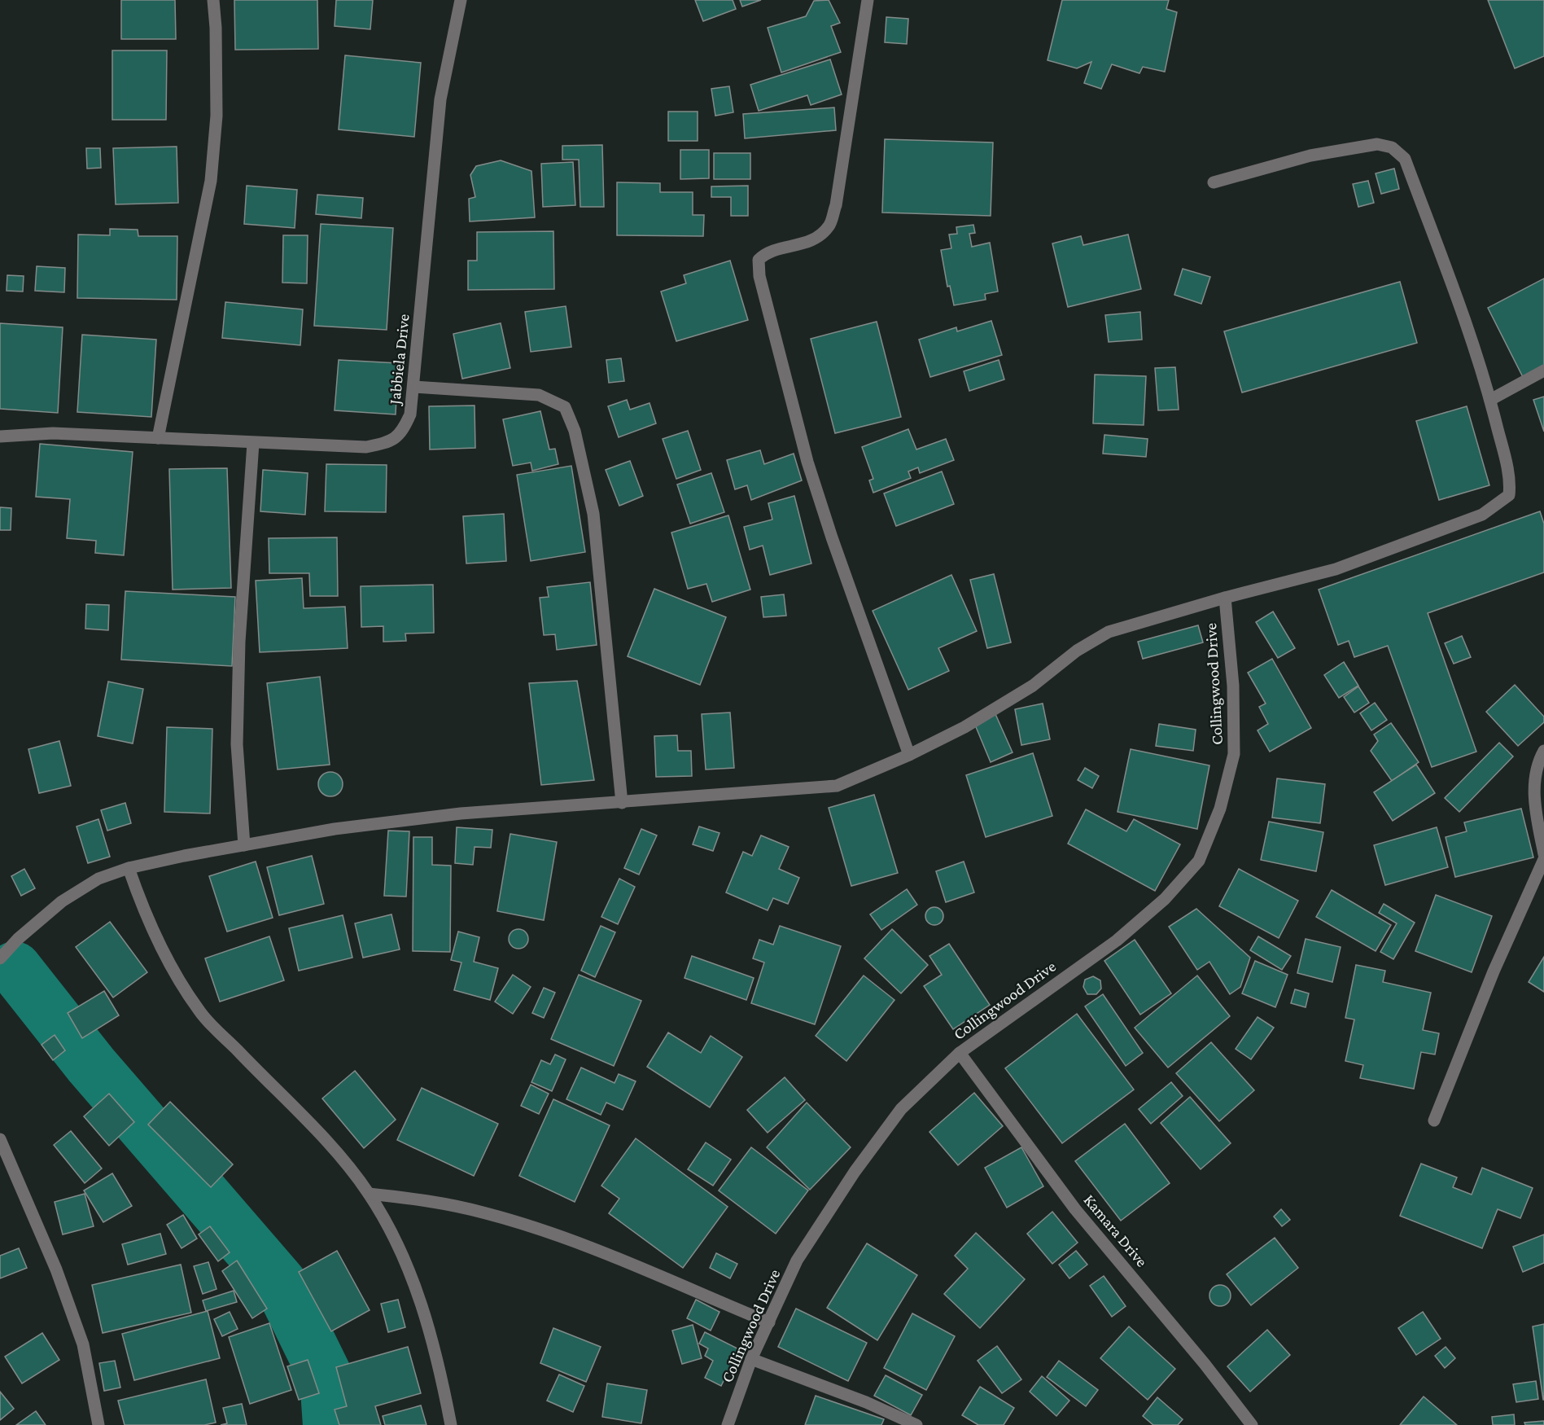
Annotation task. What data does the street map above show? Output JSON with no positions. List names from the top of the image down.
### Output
{
  "streets": {
    "street": ["Jabbiela Drive", "Collingwood Drive", "Kamara Drive"]
  },
  "crossings": [
    ["Collingwood Drive", "Kamara Drive"]
  ]
}
